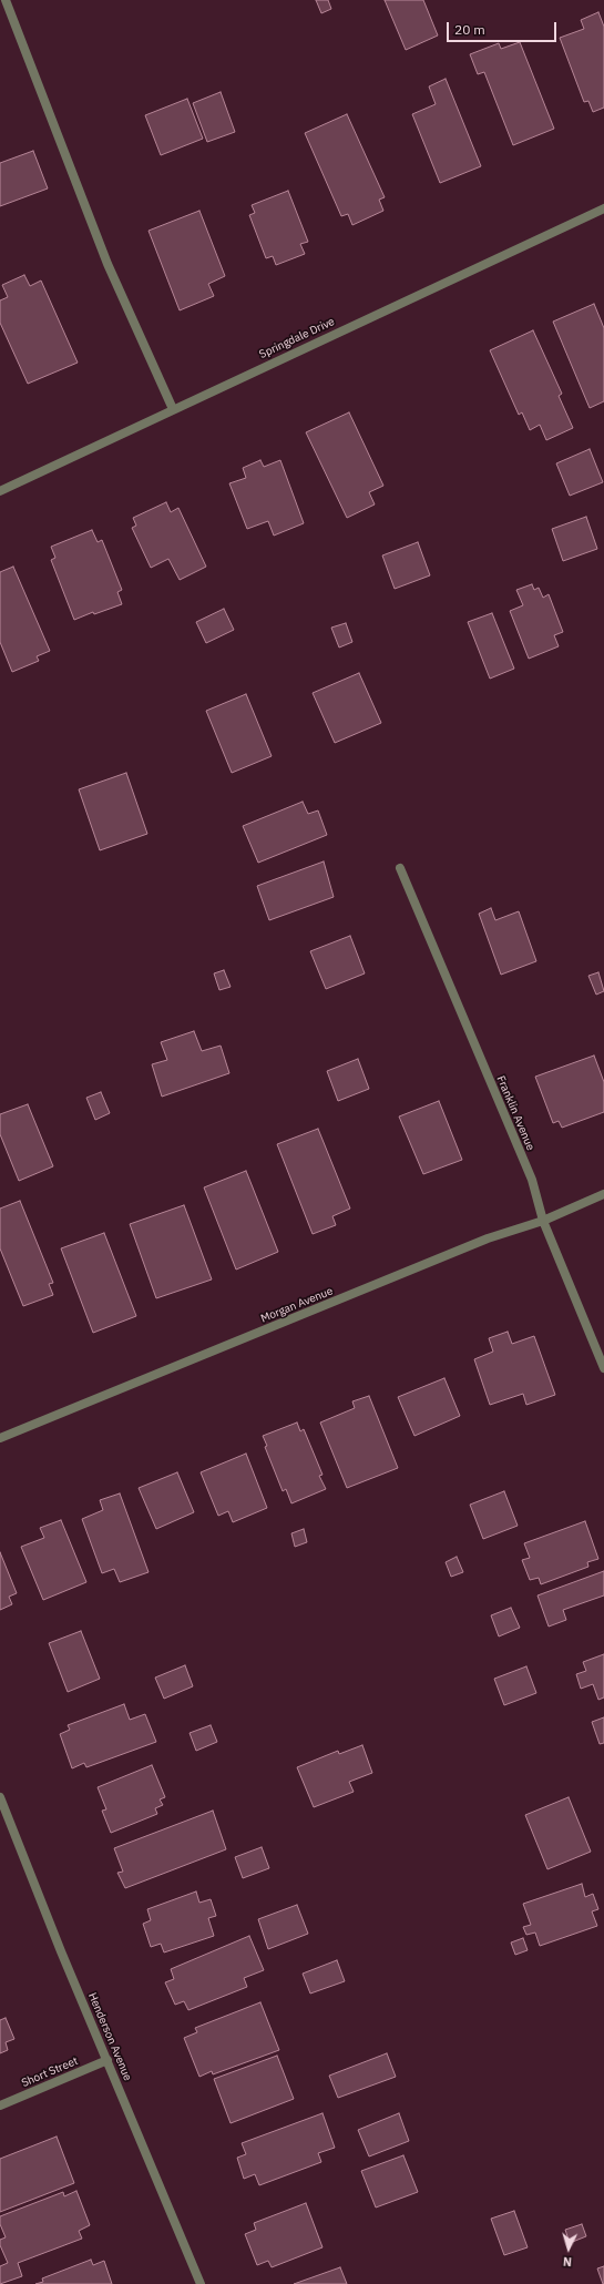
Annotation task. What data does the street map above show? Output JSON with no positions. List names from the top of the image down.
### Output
{
  "streets": {
    "street": [
      "Springdale Drive",
      "Franklin Avenue",
      "Morgan Avenue",
      "Henderson Avenue",
      "Short Street"
    ]
  },
  "crossings": [
    ["Franklin Avenue", "Morgan Avenue"],
    ["Henderson Avenue", "Short Street"]
  ],
  "scale_bar": "20 m",
  "north": "bottom"
}
